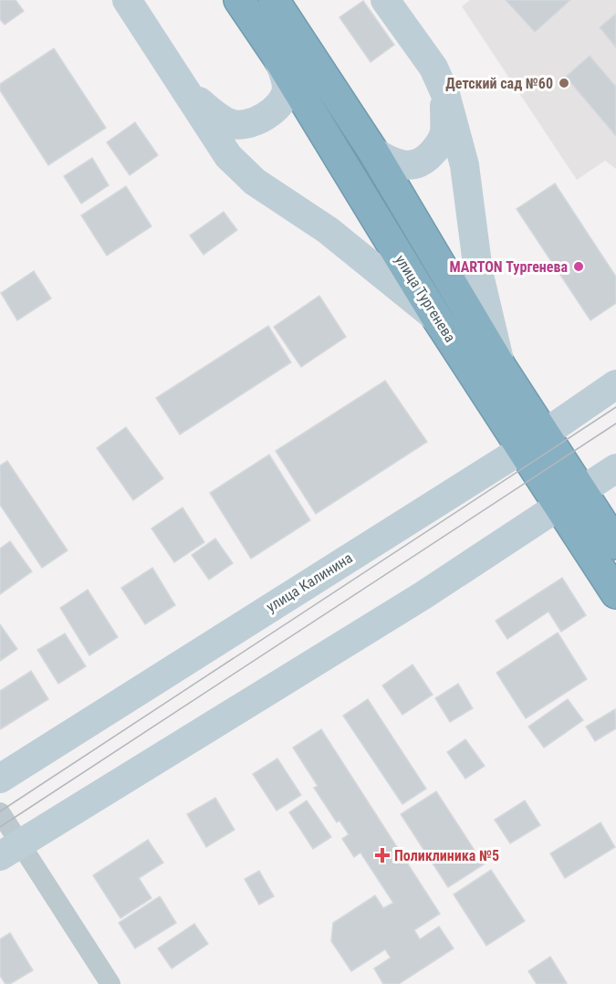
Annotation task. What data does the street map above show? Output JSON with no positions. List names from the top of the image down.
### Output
{
  "streets": {
    "highway": ["улица Тургенева"],
    "main road": ["улица Калинина"]
  },
  "crossings": [
    ["улица Тургенева", "улица Калинина"]
  ],
  "places": {
    "other": ["Детский сад №60", "MARTON Тургенева"],
    "health": ["Поликлиника №5"]
  }
}
